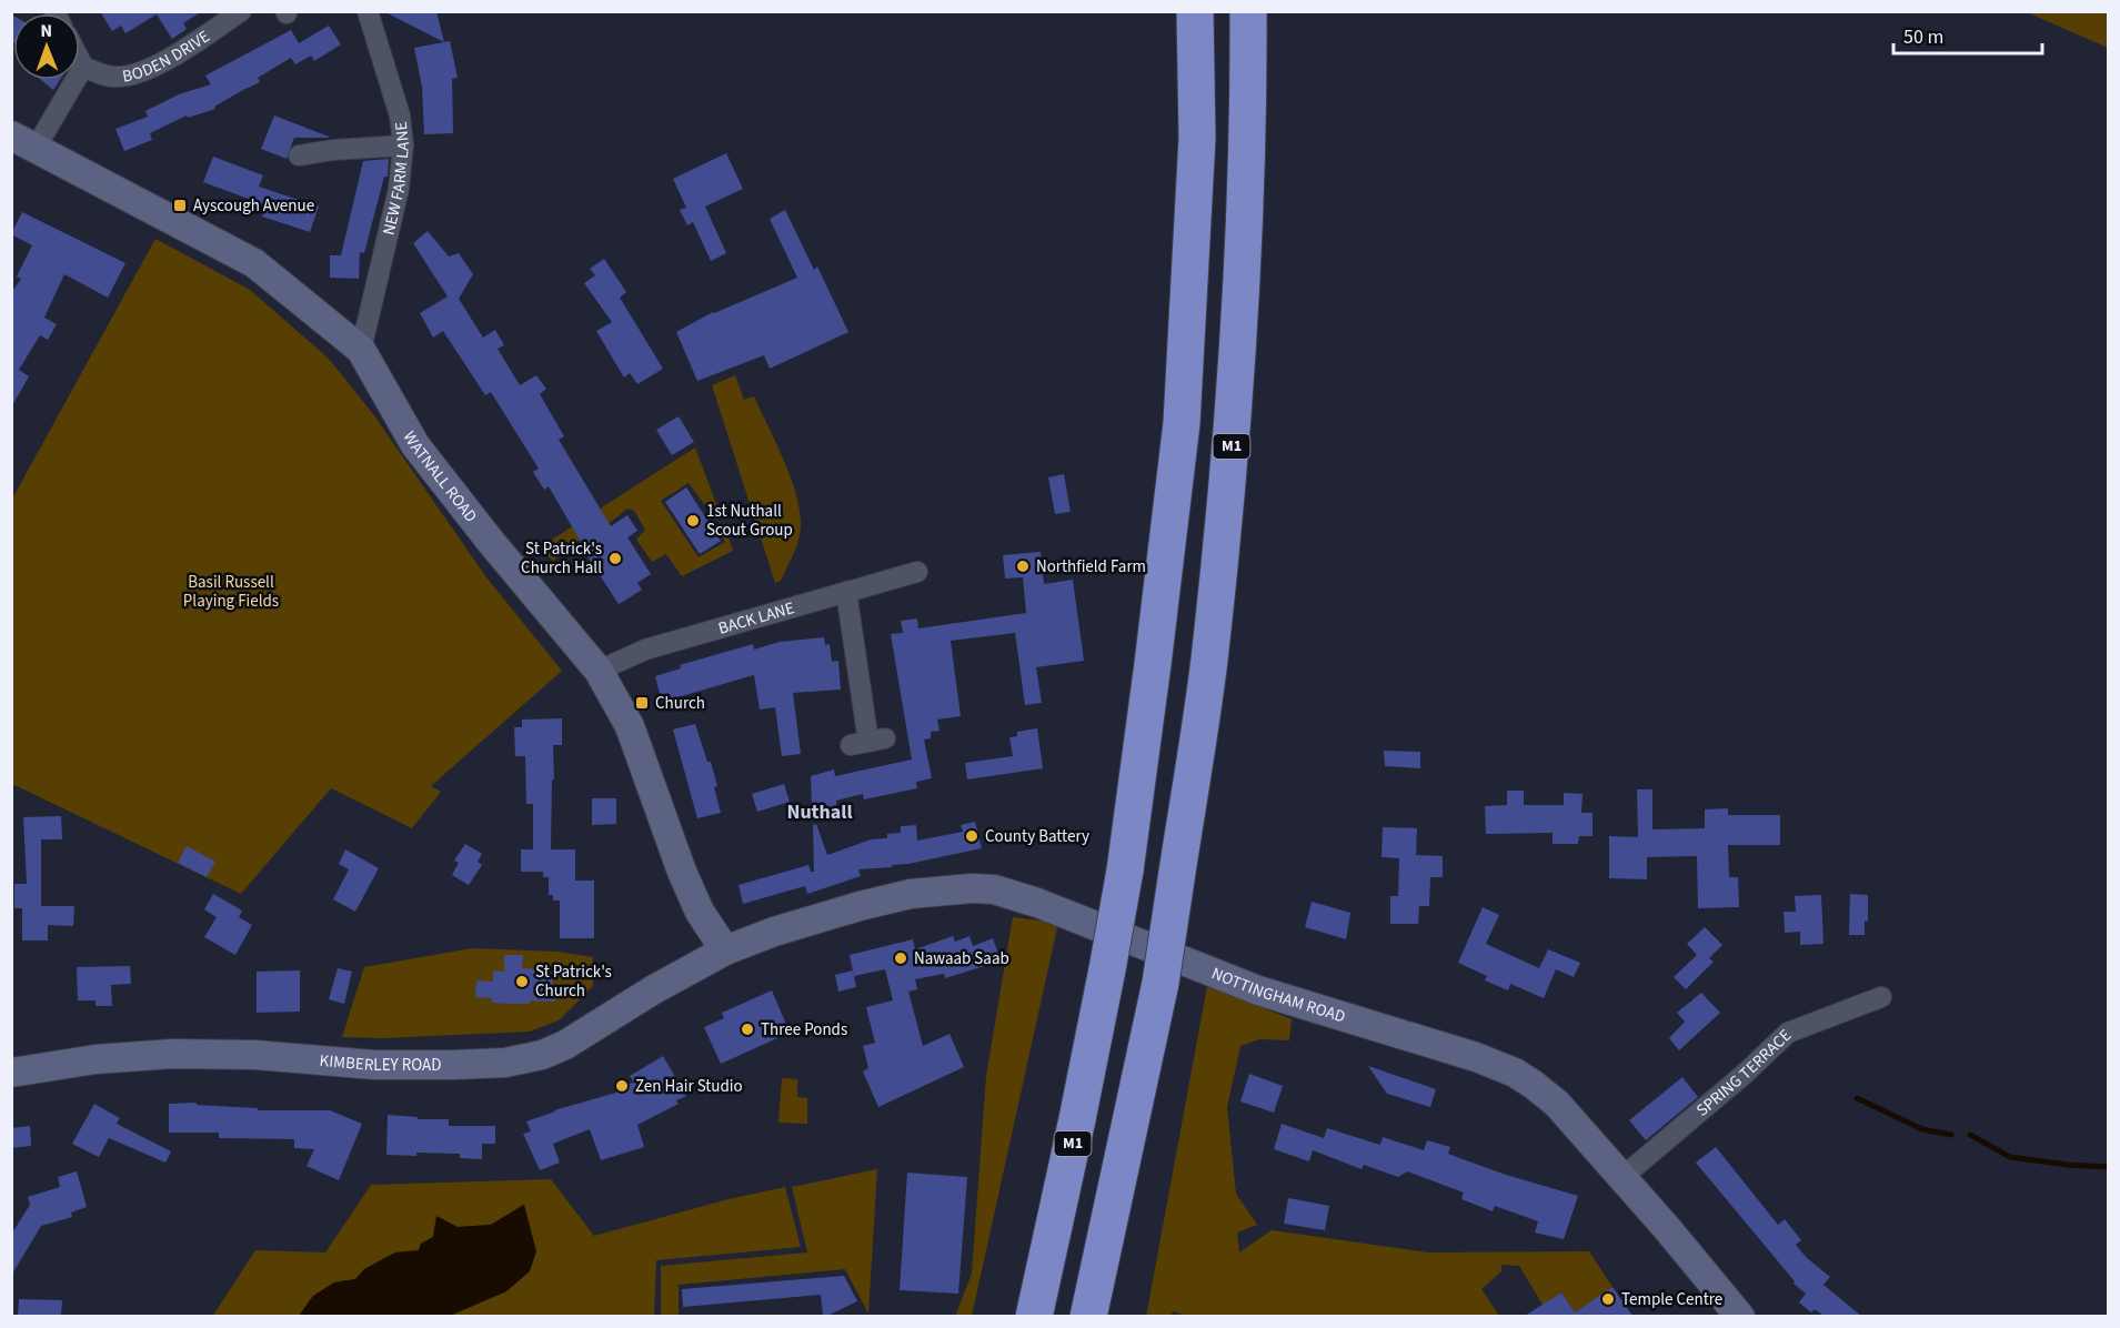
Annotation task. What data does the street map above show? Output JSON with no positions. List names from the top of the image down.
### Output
{
  "streets": {
    "highway": ["M1"],
    "main road": ["WATNALL ROAD", "NOTTINGHAM ROAD", "KIMBERLEY ROAD"],
    "street": [
      "BODEN DRIVE",
      "NEW FARM LANE",
      "BACK LANE",
      "SPRING TERRACE"
    ]
  },
  "crossings": [
    ["NEW FARM LANE", "WATNALL ROAD"],
    ["WATNALL ROAD", "BACK LANE"],
    ["WATNALL ROAD", "NOTTINGHAM ROAD"],
    ["WATNALL ROAD", "KIMBERLEY ROAD"],
    ["NOTTINGHAM ROAD", "KIMBERLEY ROAD"],
    ["NOTTINGHAM ROAD", "SPRING TERRACE"]
  ],
  "districts": ["Nuthall"],
  "parks": ["Basil Russell Playing Fields"],
  "places": {
    "transit": ["Ayscough Avenue", "Church"],
    "other": [
      "1st Nuthall Scout Group",
      "St Patrick's Church Hall",
      "Northfield Farm",
      "County Battery",
      "Nawaab Saab",
      "St Patrick's Church",
      "Three Ponds",
      "Zen Hair Studio",
      "Temple Centre"
    ]
  },
  "scale_bar": "50 m",
  "north": "top"
}
